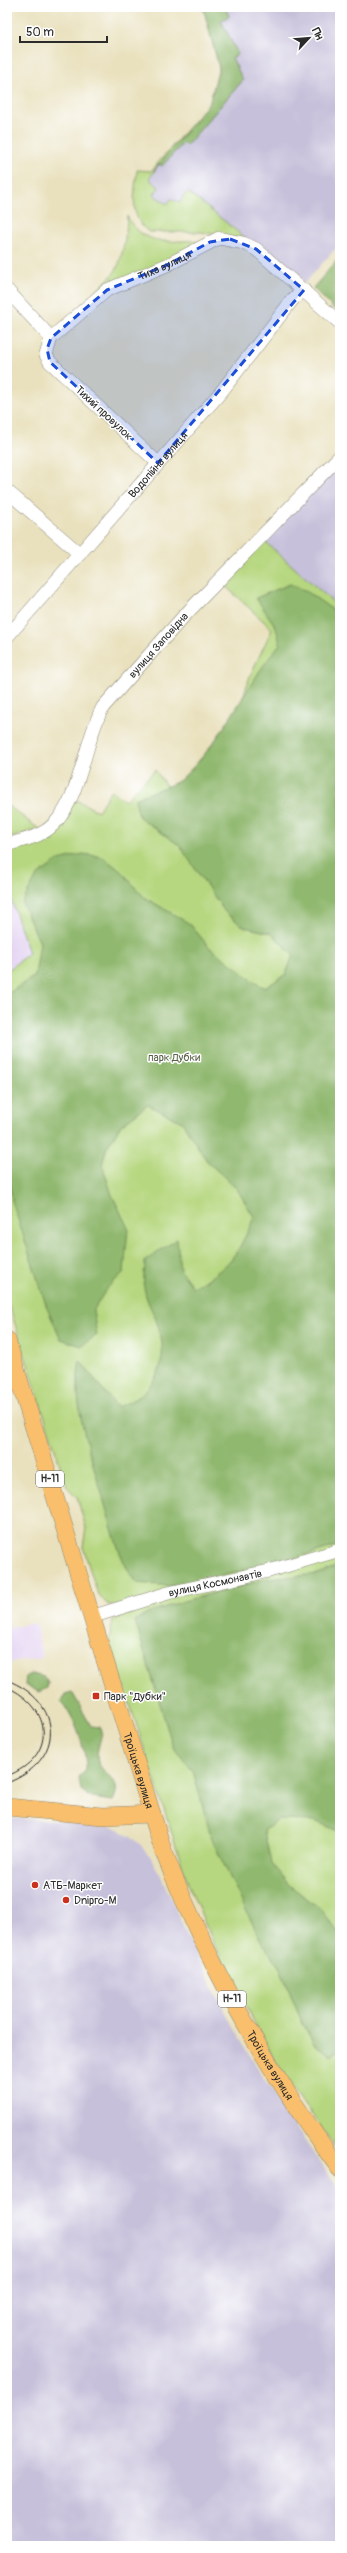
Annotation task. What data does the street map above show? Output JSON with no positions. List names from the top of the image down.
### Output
{
  "streets": {
    "main road": ["Н-11", "Троїцька вулиця"],
    "street": [
      "Тиха вулиця",
      "Тихий провулок",
      "Водопійна вулиця",
      "вулиця Заповідна",
      "вулиця Космонавтів"
    ]
  },
  "crossings": [
    ["Тиха вулиця", "Тихий провулок"],
    ["Тиха вулиця", "Водопійна вулиця"],
    ["Тихий провулок", "Водопійна вулиця"],
    ["вулиця Космонавтів", "Троїцька вулиця"]
  ],
  "parks": ["парк Дубки"],
  "places": {
    "transit": ["Парк \"Дубки\""],
    "other": ["АТБ-Маркет", "Dnipro-M"]
  },
  "scale_bar": "50 m",
  "north": "top right"
}
